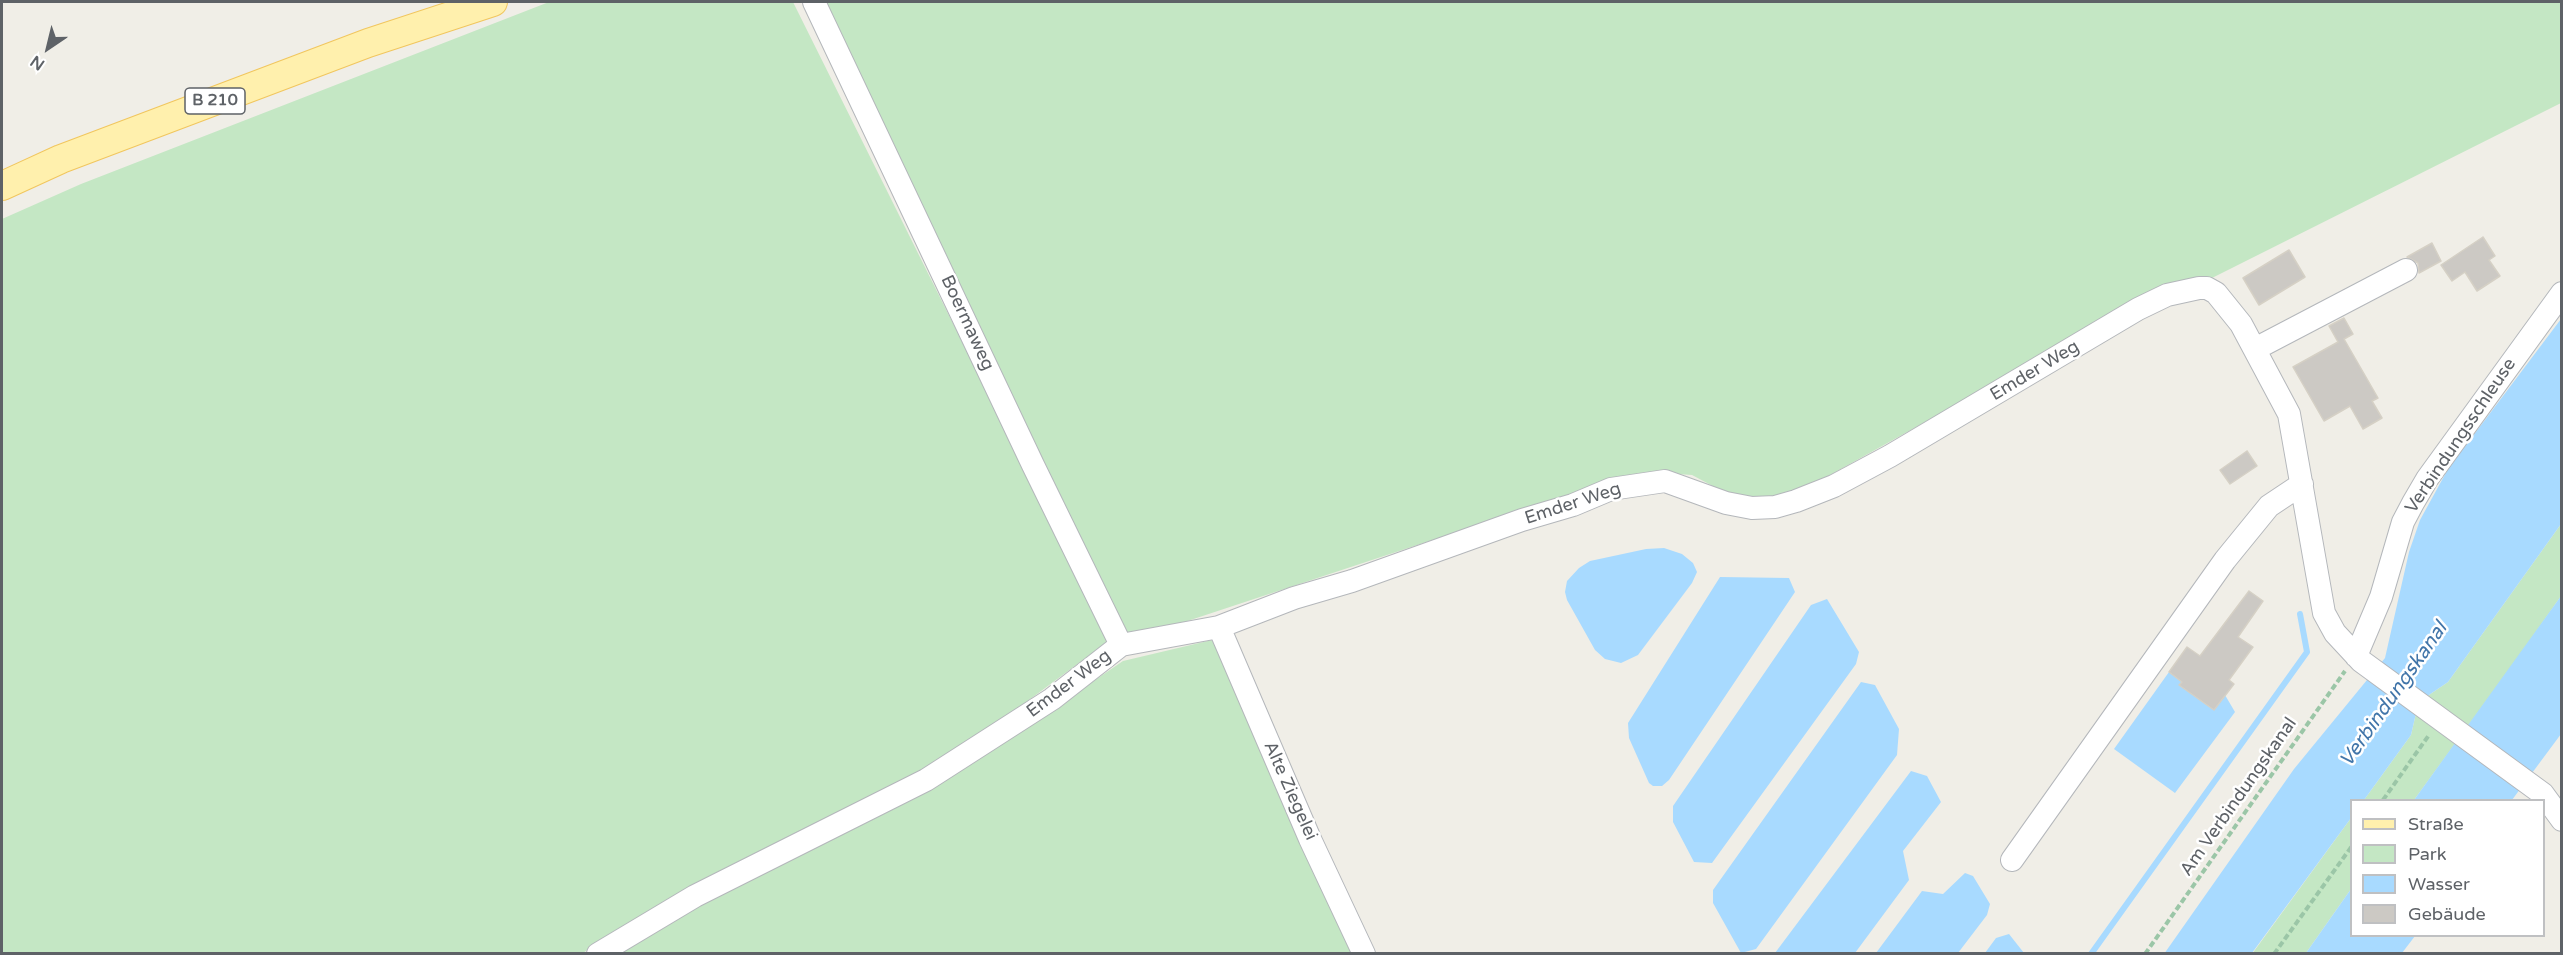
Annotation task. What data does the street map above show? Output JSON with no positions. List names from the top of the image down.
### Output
{
  "streets": {
    "main road": ["B 210"],
    "street": [
      "Boermaweg",
      "Emder Weg",
      "Verbindungsschleuse",
      "Alte Ziegelei"
    ],
    "path": ["Am Verbindungskanal"]
  },
  "crossings": [
    ["Boermaweg", "Emder Weg"],
    ["Emder Weg", "Verbindungsschleuse"],
    ["Emder Weg", "Alte Ziegelei"],
    ["Emder Weg", "Am Verbindungskanal"],
    ["Verbindungsschleuse", "Am Verbindungskanal"]
  ],
  "water": ["Verbindungskanal"],
  "legend": [
    "Straße",
    "Park",
    "Wasser",
    "Gebäude"
  ],
  "north": "bottom left"
}
